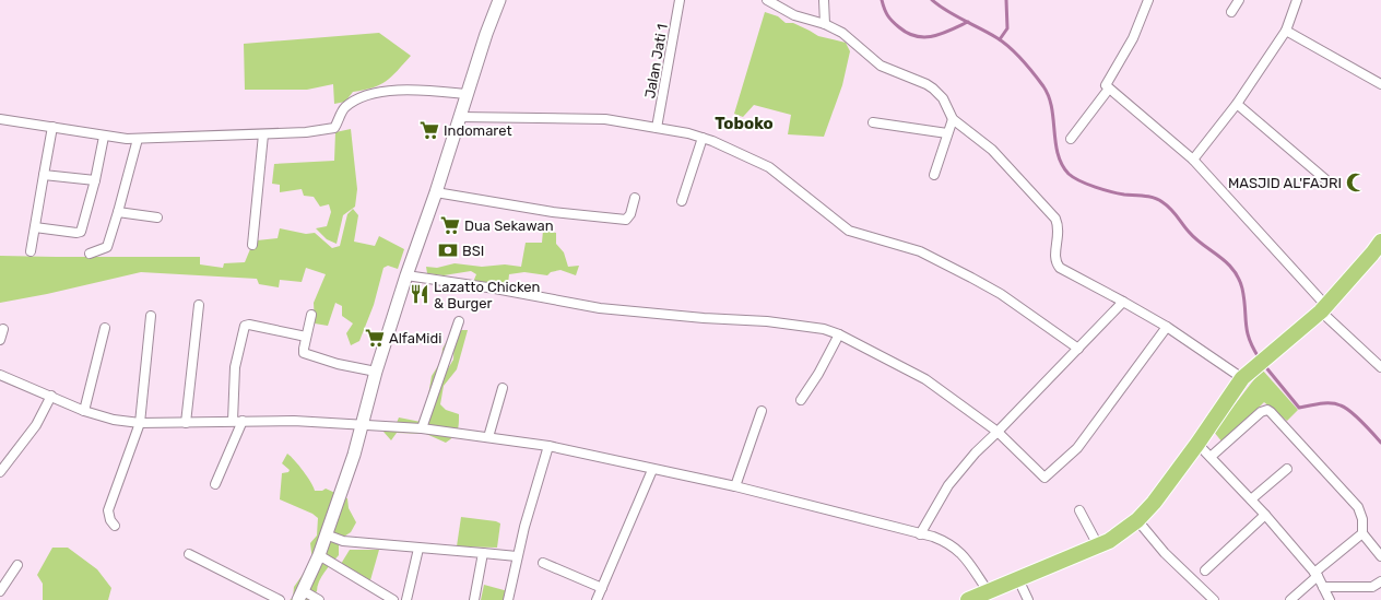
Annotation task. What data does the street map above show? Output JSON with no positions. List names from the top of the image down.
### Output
{
  "streets": {
    "street": ["Jalan Jati 1"]
  },
  "districts": ["Toboko"],
  "places": {
    "supermarket": ["Indomaret", "Dua Sekawan", "AlfaMidi"],
    "mosque": ["MASJID AL'FAJRI"],
    "bank": ["BSI"],
    "restaurant": ["Lazatto Chicken & Burger"]
  }
}
